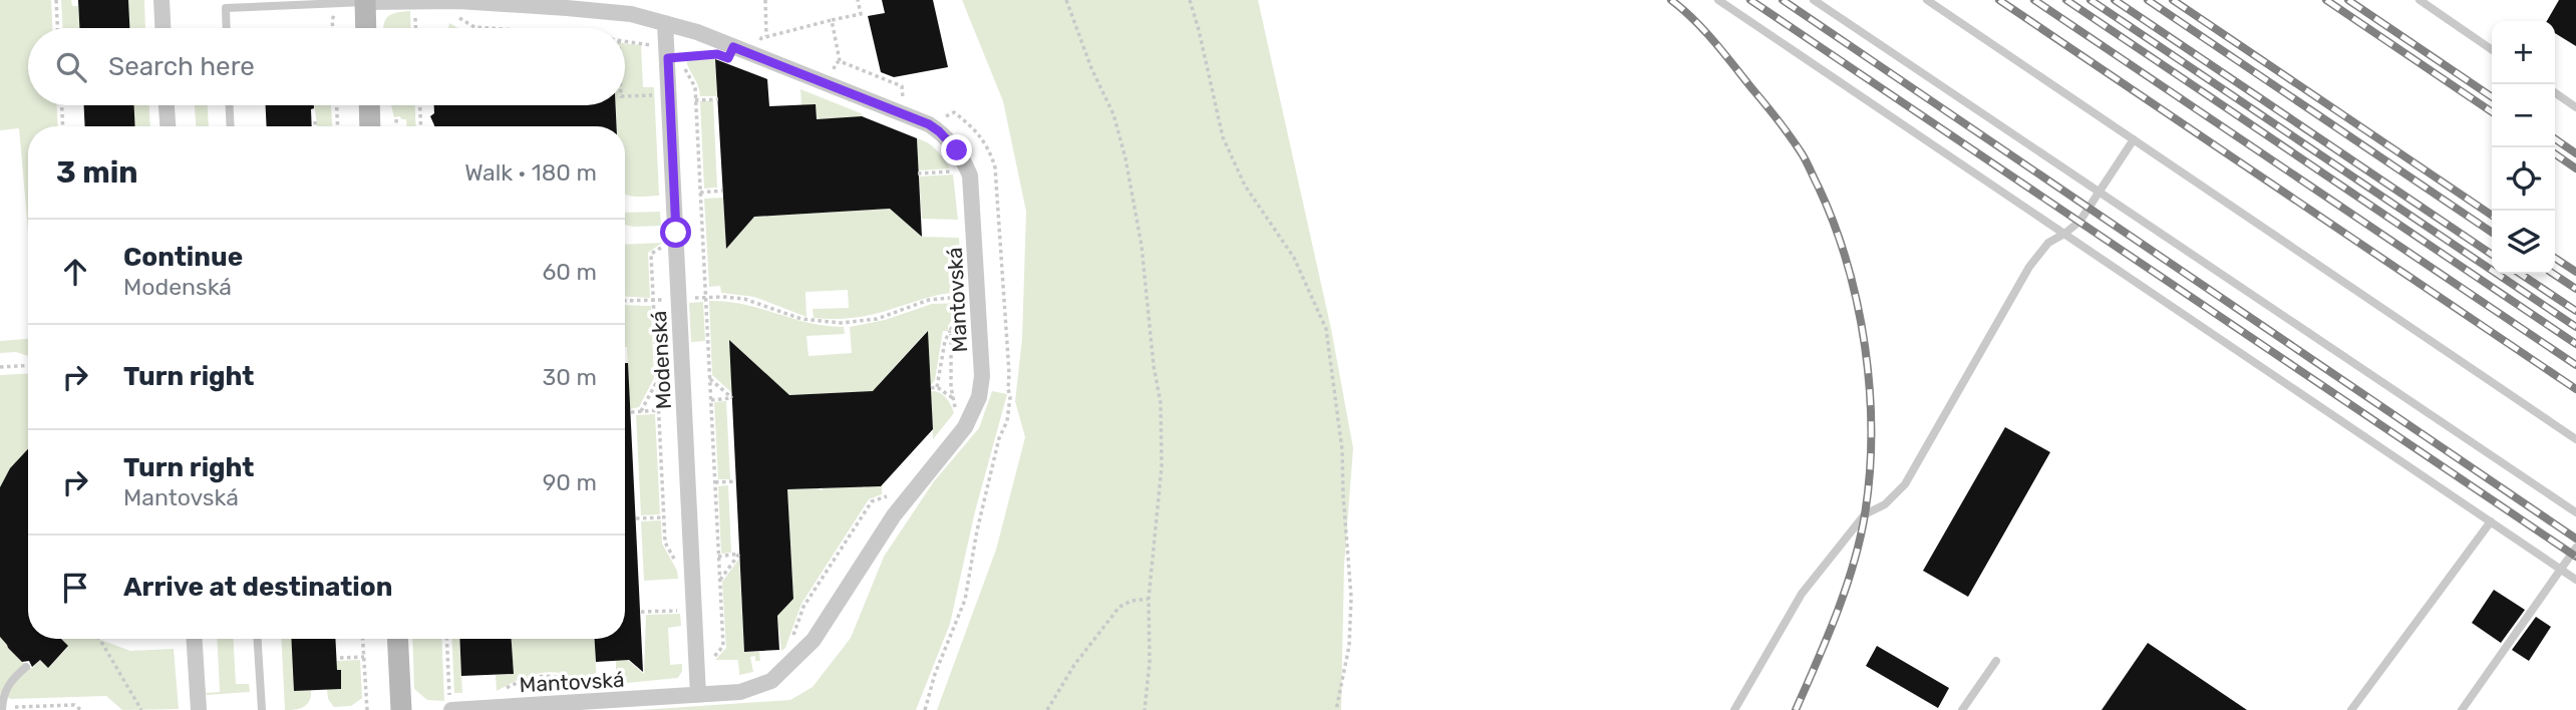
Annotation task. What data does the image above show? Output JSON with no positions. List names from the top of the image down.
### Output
{
  "streets": {
    "street": ["Mantovská", "Modenská"]
  },
  "crossings": [
    ["Mantovská", "Modenská"]
  ],
  "page": {
    "map_buttons": ["+", "−"],
    "search": "Search here",
    "heading": ["3 min", "Walk · 180 m"],
    "list": [
      ["Continue", "Modenská", "60 m"],
      ["Turn right", "30 m"],
      ["Turn right", "Mantovská", "90 m"],
      "Arrive at destination"
    ]
  }
}
